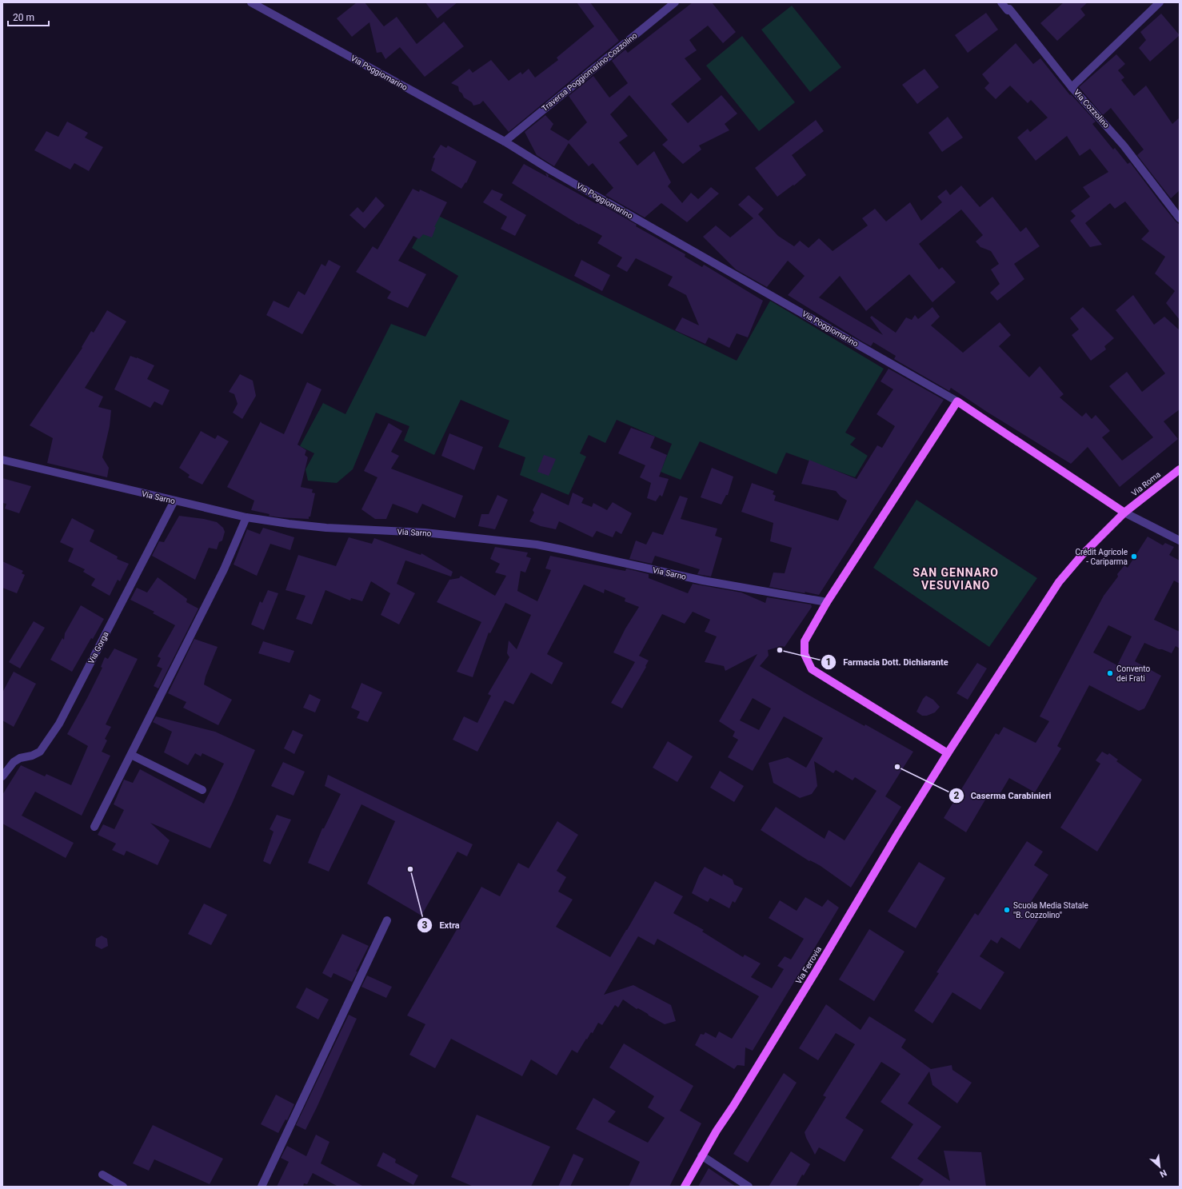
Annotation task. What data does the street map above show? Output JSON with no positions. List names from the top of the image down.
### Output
{
  "streets": {
    "main road": ["Via Roma", "Via Ferrovia"],
    "street": [
      "Traversa Poggiomarino-Cozzolino",
      "Via Poggiomarino",
      "Via Cozzolino",
      "Via Sarno",
      "Via Gorga"
    ]
  },
  "crossings": [
    ["Traversa Poggiomarino-Cozzolino", "Via Poggiomarino"],
    ["Via Roma", "Via Ferrovia"],
    ["Via Sarno", "Via Gorga"]
  ],
  "districts": ["SAN GENNARO VESUVIANO"],
  "places": [
    "Crédit Agricole - Cariparma",
    "Farmacia Dott. Dichiarante",
    "Convento dei Frati",
    "Caserma Carabinieri",
    "Extra",
    "Scuola Media Statale \"B. Cozzolino\""
  ],
  "scale_bar": "20 m",
  "north": "bottom right"
}
